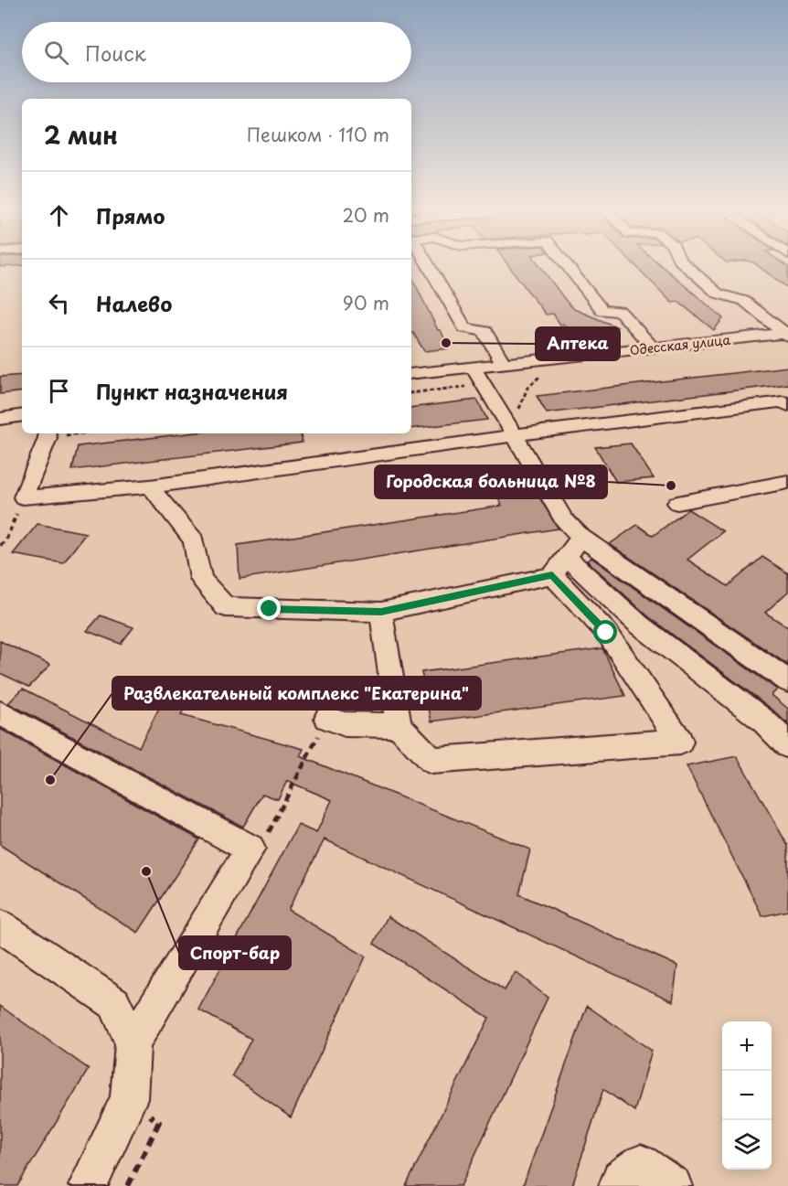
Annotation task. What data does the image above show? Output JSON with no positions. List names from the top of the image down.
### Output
{
  "streets": {
    "street": ["Одесская улица"]
  },
  "places": [
    "Аптека",
    "Городская больница №8",
    "Развлекательный комплекс \"Екатерина\"",
    "Спорт-бар"
  ],
  "page": {
    "search": "Поиск",
    "heading": ["2 мин", "Пешком · 110 m"],
    "list": [
      ["Прямо", "20 m"],
      ["Налево", "90 m"],
      "Пункт назначения"
    ],
    "map_buttons": ["+", "−"]
  }
}
